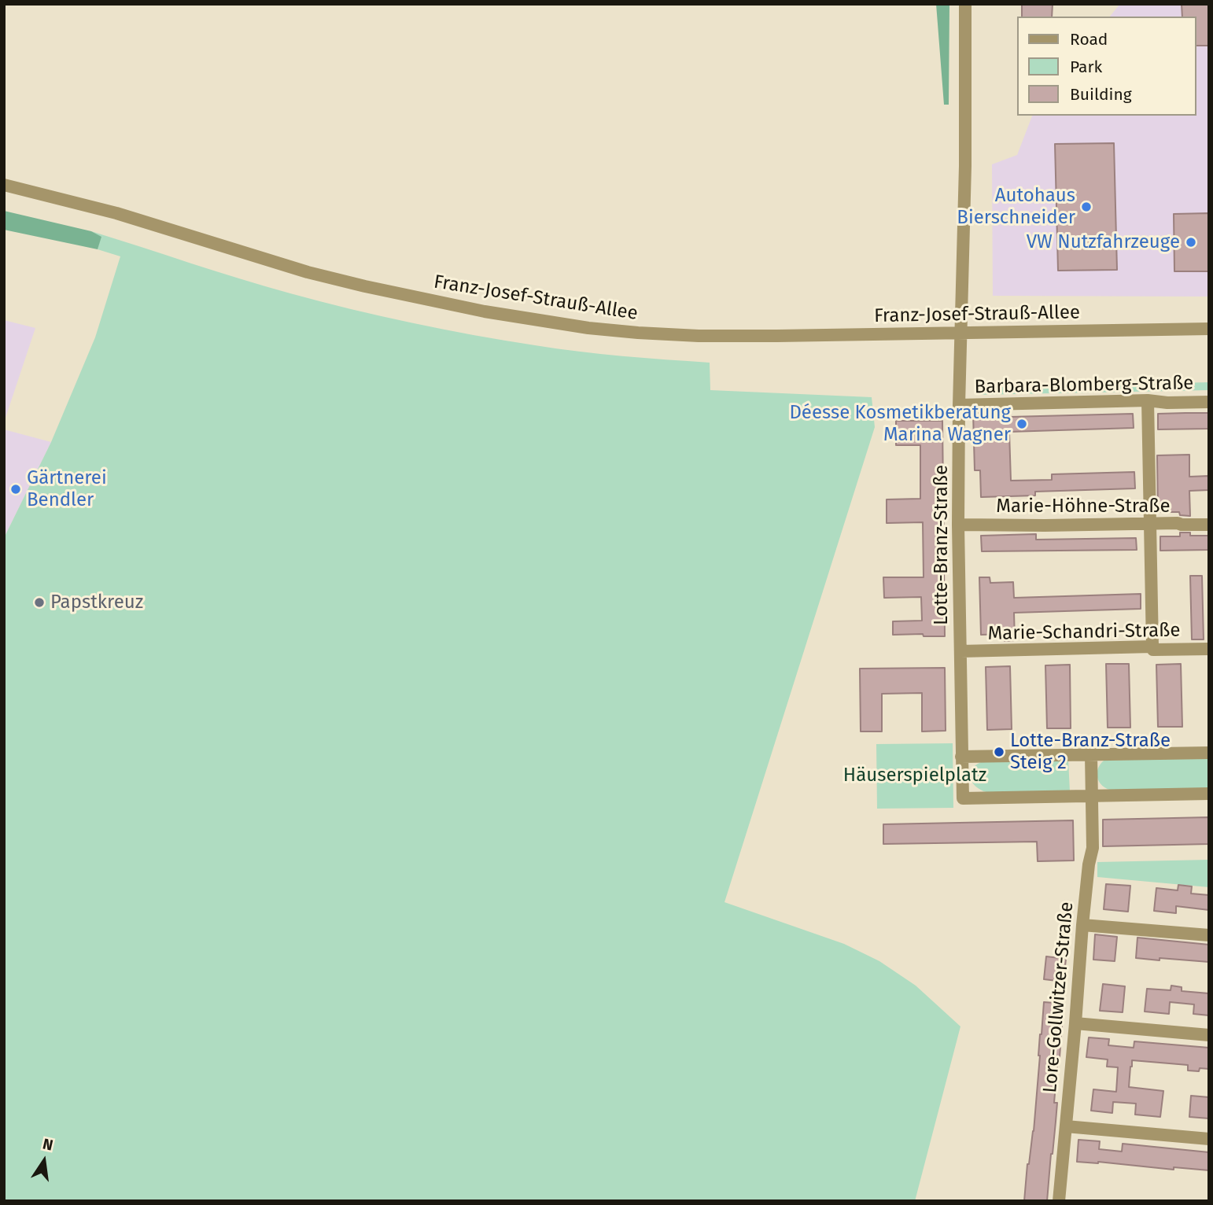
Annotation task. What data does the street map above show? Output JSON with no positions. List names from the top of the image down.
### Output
{
  "streets": {
    "street": [
      "Franz-Josef-Strauß-Allee",
      "Barbara-Blomberg-Straße",
      "Marie-Höhne-Straße",
      "Lotte-Branz-Straße",
      "Marie-Schandri-Straße",
      "Lore-Gollwitzer-Straße"
    ]
  },
  "crossings": [
    ["Franz-Josef-Strauß-Allee", "Lotte-Branz-Straße"],
    ["Barbara-Blomberg-Straße", "Lotte-Branz-Straße"],
    ["Marie-Höhne-Straße", "Lotte-Branz-Straße"],
    ["Lotte-Branz-Straße", "Marie-Schandri-Straße"],
    ["Lotte-Branz-Straße", "Lore-Gollwitzer-Straße"]
  ],
  "parks": ["Häuserspielplatz"],
  "places": [
    "Autohaus Bierschneider",
    "VW Nutzfahrzeuge",
    "Déesse Kosmetikberatung Marina Wagner",
    "Gärtnerei Bendler",
    "Papstkreuz",
    "Lotte-Branz-Straße Steig 2"
  ],
  "legend": ["Road", "Park", "Building"],
  "north": "top"
}
